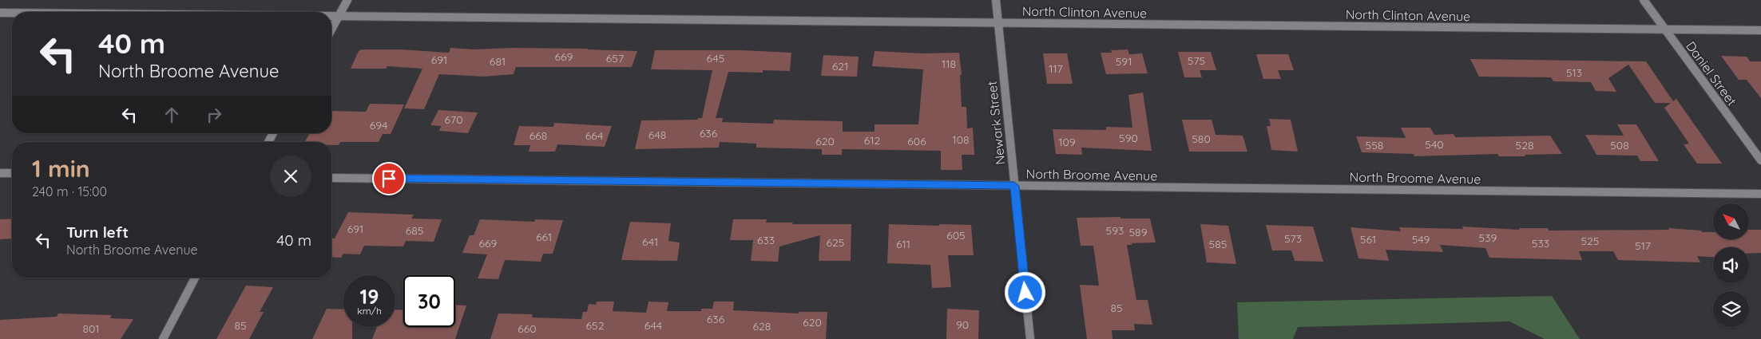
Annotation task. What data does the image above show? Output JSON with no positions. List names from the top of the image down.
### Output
{
  "streets": {
    "street": [
      "North Clinton Avenue",
      "Daniel Street",
      "Newark Street",
      "North Broome Avenue"
    ]
  },
  "crossings": [
    ["North Clinton Avenue", "Daniel Street"],
    ["North Clinton Avenue", "Newark Street"],
    ["Newark Street", "North Broome Avenue"]
  ],
  "house_numbers": [
    "669",
    "657",
    "645",
    "691",
    "575",
    "681",
    "591",
    "118",
    "621",
    "117",
    "513",
    "670",
    "694",
    "636",
    "648",
    "668",
    "664",
    "590",
    "580",
    "108",
    "612",
    "620",
    "606",
    "109",
    "540",
    "558",
    "528",
    "508",
    "691",
    "685",
    "593",
    "589",
    "605",
    "661",
    "539",
    "573",
    "561",
    "549",
    "633",
    "525",
    "641",
    "625",
    "669",
    "533",
    "611",
    "585",
    "517",
    "85",
    "636",
    "620",
    "90",
    "85",
    "652",
    "644",
    "628",
    "801",
    "660"
  ],
  "north": "top left",
  "page": {
    "turn": ["40 m", "North Broome Avenue"],
    "heading": ["1 min", "240 m · 15:00"],
    "list": [
      {
        "name": "Turn left",
        "note": "North Broome Avenue",
        "value": "40 m"
      }
    ],
    "speed": "19 km/h",
    "limit": "30"
  }
}
